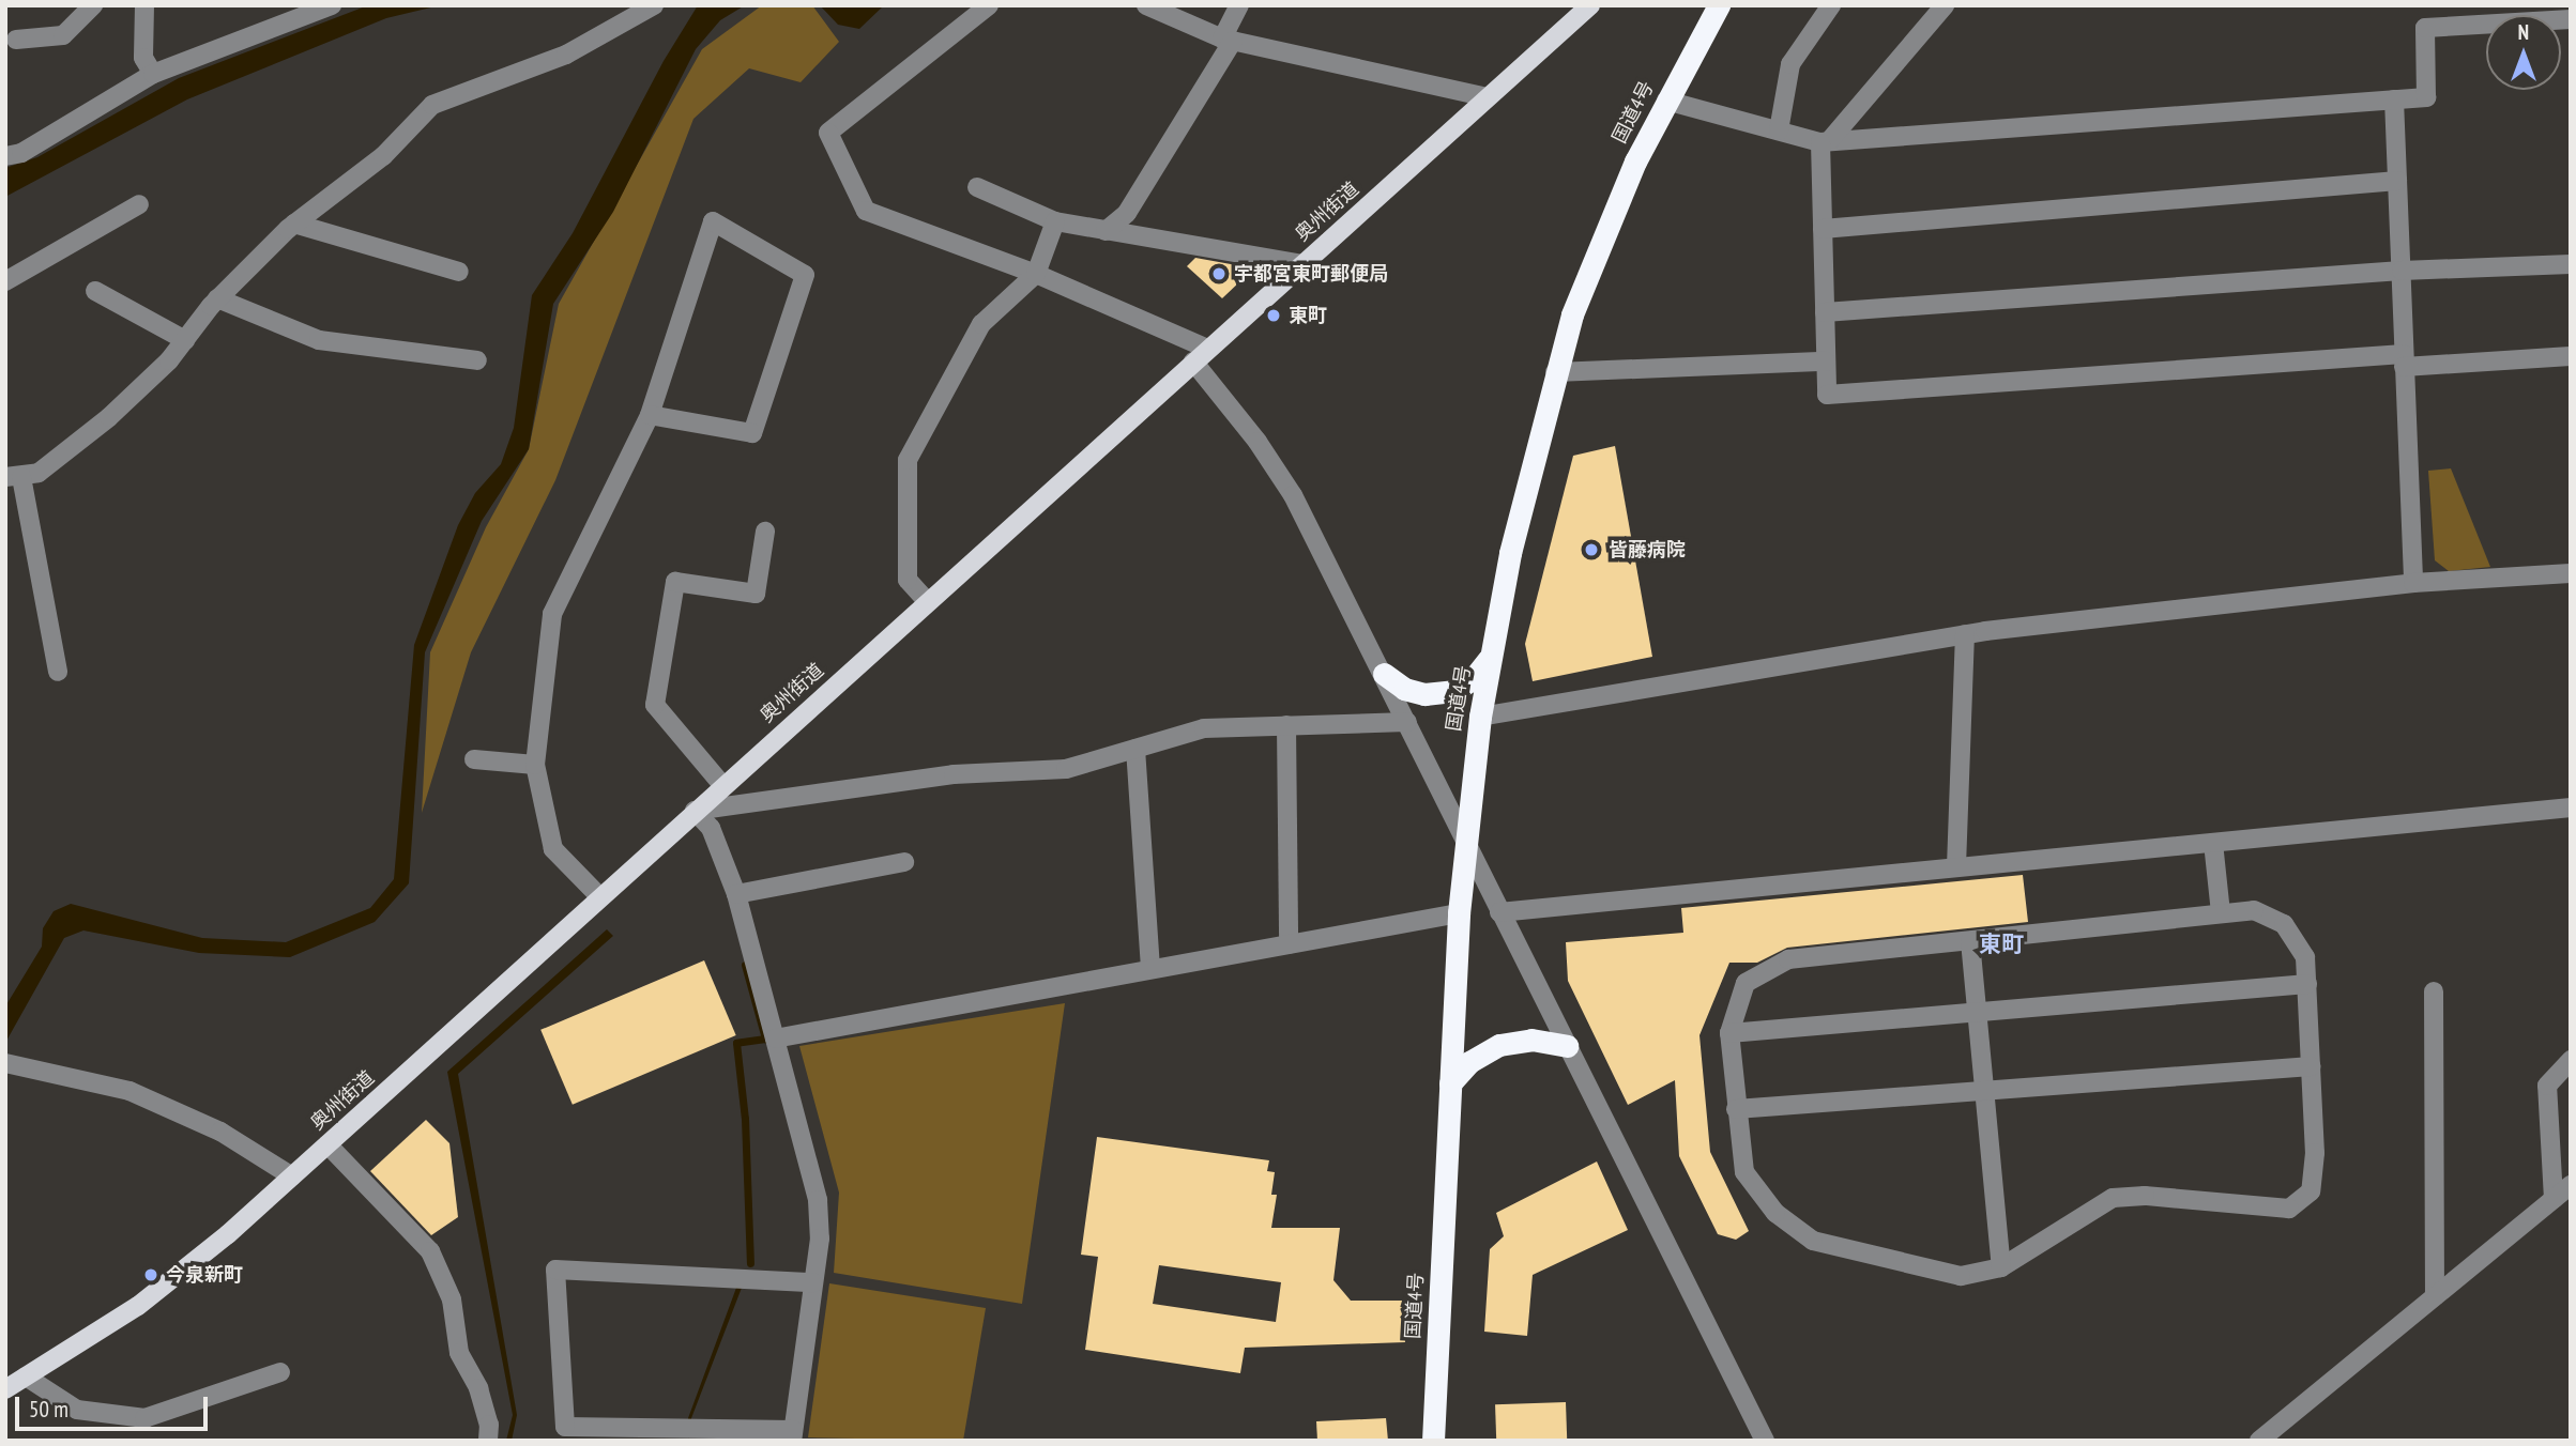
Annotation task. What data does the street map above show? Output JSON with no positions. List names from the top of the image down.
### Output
{
  "streets": {
    "highway": ["国道4号"],
    "main road": ["奥州街道"]
  },
  "districts": ["東町"],
  "places": [
    "宇都宮東町郵便局",
    "東町",
    "皆藤病院",
    "今泉新町"
  ],
  "scale_bar": "50 m",
  "north": "top"
}
